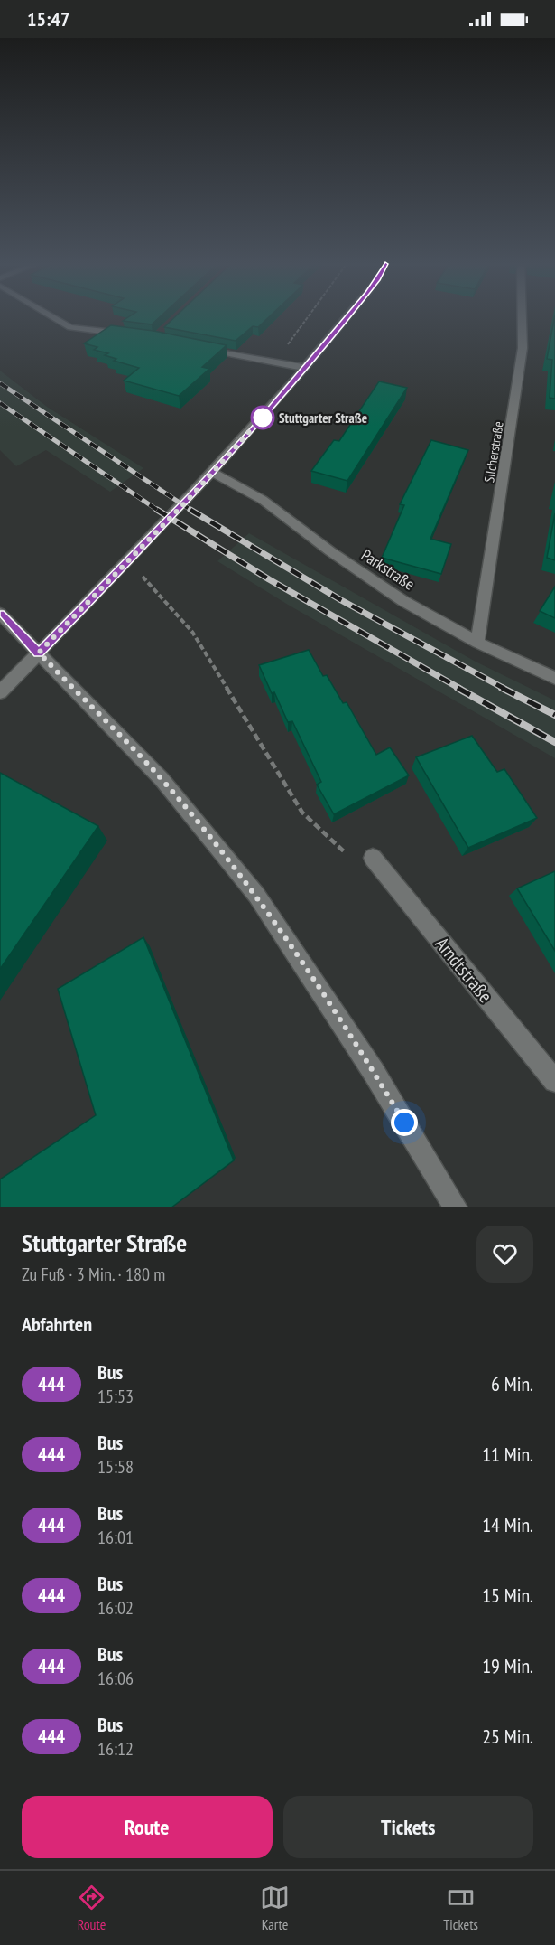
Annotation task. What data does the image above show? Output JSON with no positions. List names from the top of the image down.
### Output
{
  "streets": {
    "street": ["Silcherstraße", "Parkstraße", "Arndtstraße"]
  },
  "crossings": [
    ["Silcherstraße", "Parkstraße"]
  ],
  "places": ["Stuttgarter Straße"],
  "lines": ["bus line 444"],
  "page": {
    "status": "15:47",
    "heading": [
      ["Stuttgarter Straße", "Zu Fuß · 3 Min. · 180 m"],
      "Abfahrten"
    ],
    "list": [
      {
        "mark": "444",
        "name": "Bus",
        "note": "15:53",
        "value": "6 Min."
      },
      {
        "mark": "444",
        "name": "Bus",
        "note": "15:58",
        "value": "11 Min."
      },
      {
        "mark": "444",
        "name": "Bus",
        "note": "16:01",
        "value": "14 Min."
      },
      {
        "mark": "444",
        "name": "Bus",
        "note": "16:02",
        "value": "15 Min."
      },
      {
        "mark": "444",
        "name": "Bus",
        "note": "16:06",
        "value": "19 Min."
      },
      {
        "mark": "444",
        "name": "Bus",
        "note": "16:12",
        "value": "25 Min."
      }
    ],
    "buttons": ["Route", "Tickets"],
    "tabs": ["Route", "Karte", "Tickets"]
  }
}
